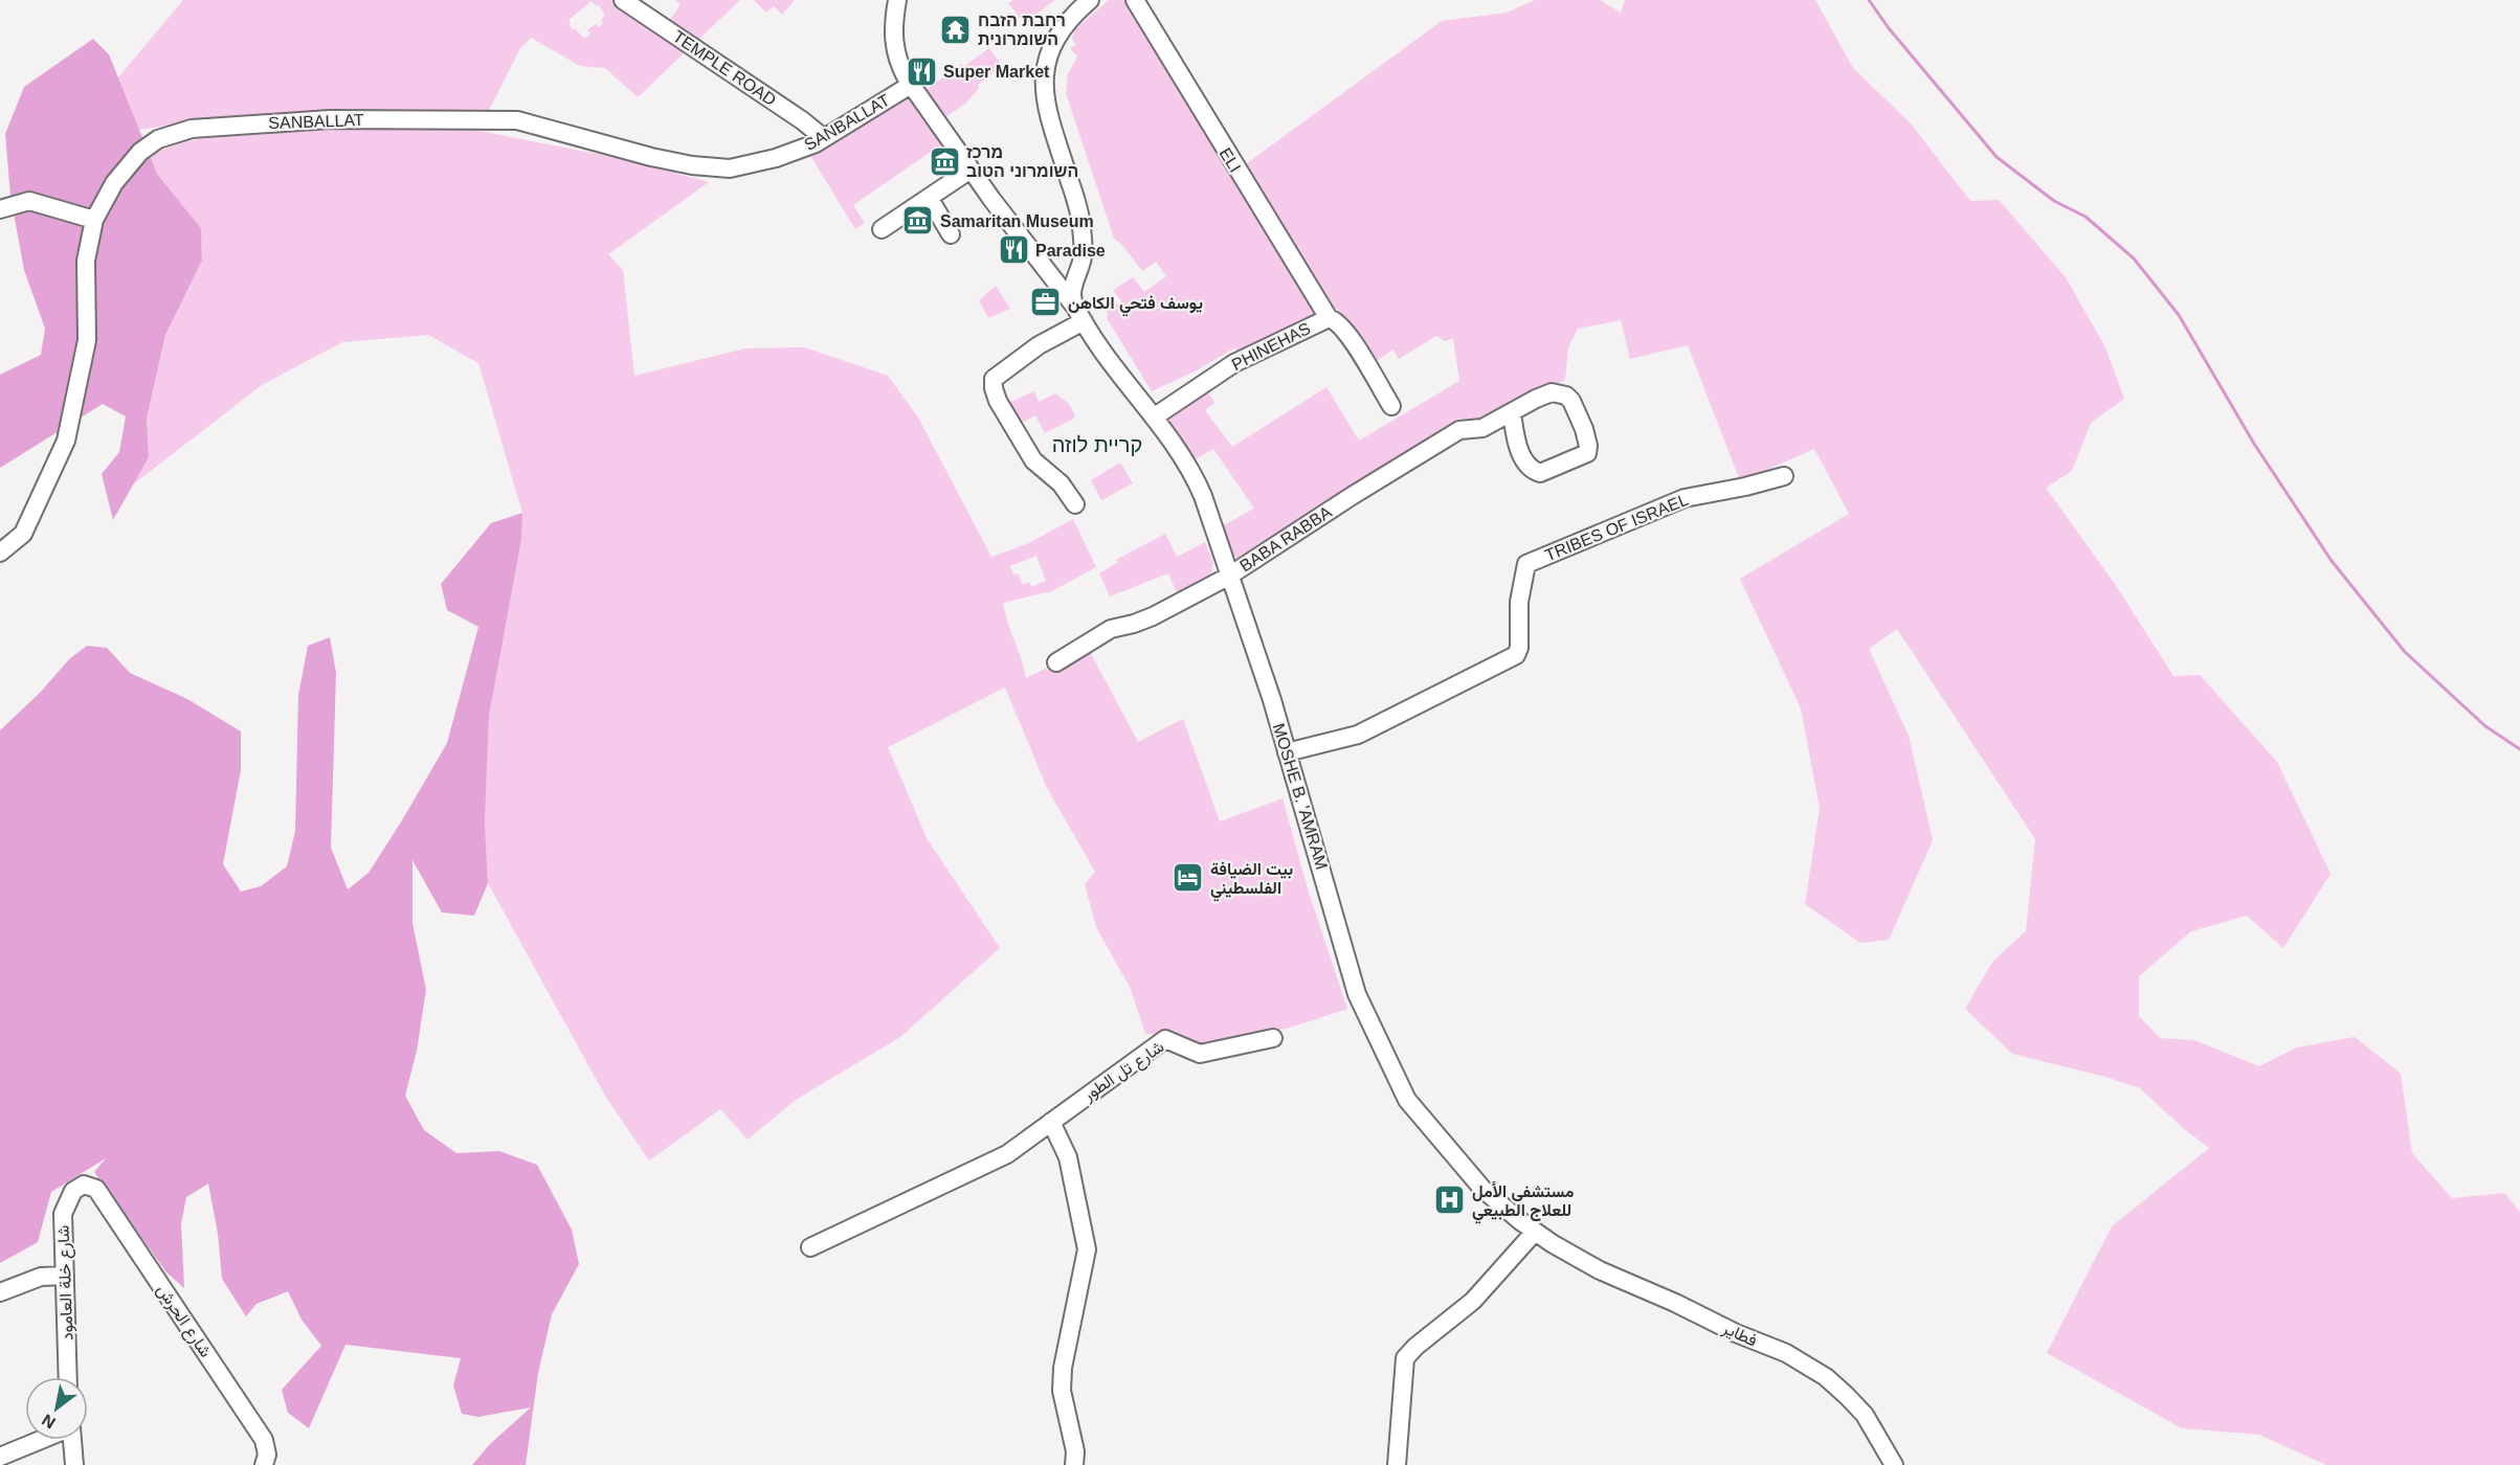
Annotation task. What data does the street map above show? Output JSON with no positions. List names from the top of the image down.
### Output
{
  "streets": {
    "street": [
      "TEMPLE ROAD",
      "SANBALLAT",
      "ELI",
      "PHINEHAS",
      "TRIBES OF ISRAEL",
      "BABA RABBA",
      "MOSHE B. 'AMRAM",
      "شارع تل الطور",
      "شارع خلة العامود",
      "شارع الحرش",
      "فطاير"
    ]
  },
  "crossings": [
    ["TEMPLE ROAD", "SANBALLAT"],
    ["SANBALLAT", "MOSHE B. 'AMRAM"],
    ["ELI", "PHINEHAS"],
    ["PHINEHAS", "MOSHE B. 'AMRAM"],
    ["TRIBES OF ISRAEL", "MOSHE B. 'AMRAM"],
    ["BABA RABBA", "MOSHE B. 'AMRAM"],
    ["MOSHE B. 'AMRAM", "فطاير"],
    ["شارع خلة العامود", "شارع الحرش"]
  ],
  "districts": ["קריית לוזה"],
  "places": {
    "temple": ["רחבת הזבח השומרונית"],
    "restaurant": ["Super Market", "Paradise"],
    "museum": ["מרכז השומרוני הטוב", "Samaritan Museum"],
    "office": ["يوسف فتحي الكاهن"],
    "hotel": ["بيت الضيافة الفلسطيني"],
    "hospital": ["مستشفى الأمل للعلاج الطبيعي"]
  },
  "north": "bottom left"
}
